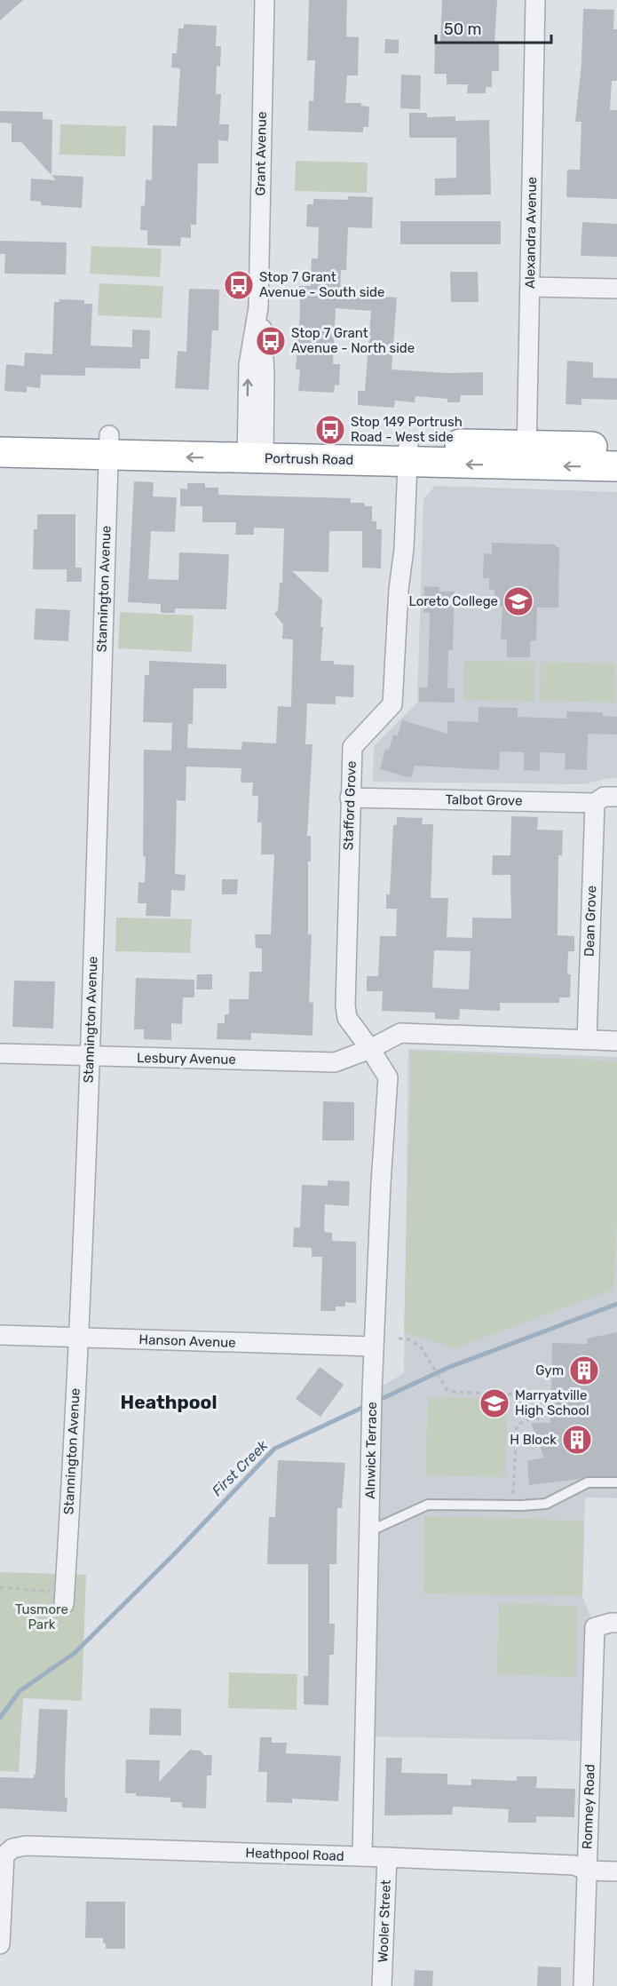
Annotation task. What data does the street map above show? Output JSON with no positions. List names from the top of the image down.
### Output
{
  "streets": {
    "highway": ["Portrush Road"],
    "street": [
      "Grant Avenue",
      "Alexandra Avenue",
      "Stannington Avenue",
      "Talbot Grove",
      "Stafford Grove",
      "Dean Grove",
      "Lesbury Avenue",
      "Hanson Avenue",
      "Alnwick Terrace",
      "Romney Road",
      "Heathpool Road",
      "Wooler Street"
    ]
  },
  "crossings": [
    ["Grant Avenue", "Portrush Road"],
    ["Alexandra Avenue", "Portrush Road"],
    ["Portrush Road", "Stannington Avenue"],
    ["Portrush Road", "Stafford Grove"],
    ["Stannington Avenue", "Lesbury Avenue"],
    ["Stannington Avenue", "Hanson Avenue"],
    ["Talbot Grove", "Stafford Grove"],
    ["Talbot Grove", "Dean Grove"],
    ["Stafford Grove", "Lesbury Avenue"],
    ["Stafford Grove", "Alnwick Terrace"],
    ["Lesbury Avenue", "Alnwick Terrace"],
    ["Hanson Avenue", "Alnwick Terrace"],
    ["Alnwick Terrace", "Heathpool Road"],
    ["Romney Road", "Heathpool Road"],
    ["Heathpool Road", "Wooler Street"]
  ],
  "districts": ["Heathpool"],
  "water": ["First Creek"],
  "parks": ["Tusmore Park"],
  "places": {
    "bus stop": ["Stop 7 Grant Avenue - South side", "Stop 7 Grant Avenue - North side", "Stop 149 Portrush Road - West side"],
    "school or university": ["Loreto College", "Marryatville High School"],
    "building": ["Gym", "H Block"]
  },
  "scale_bar": "50 m"
}
